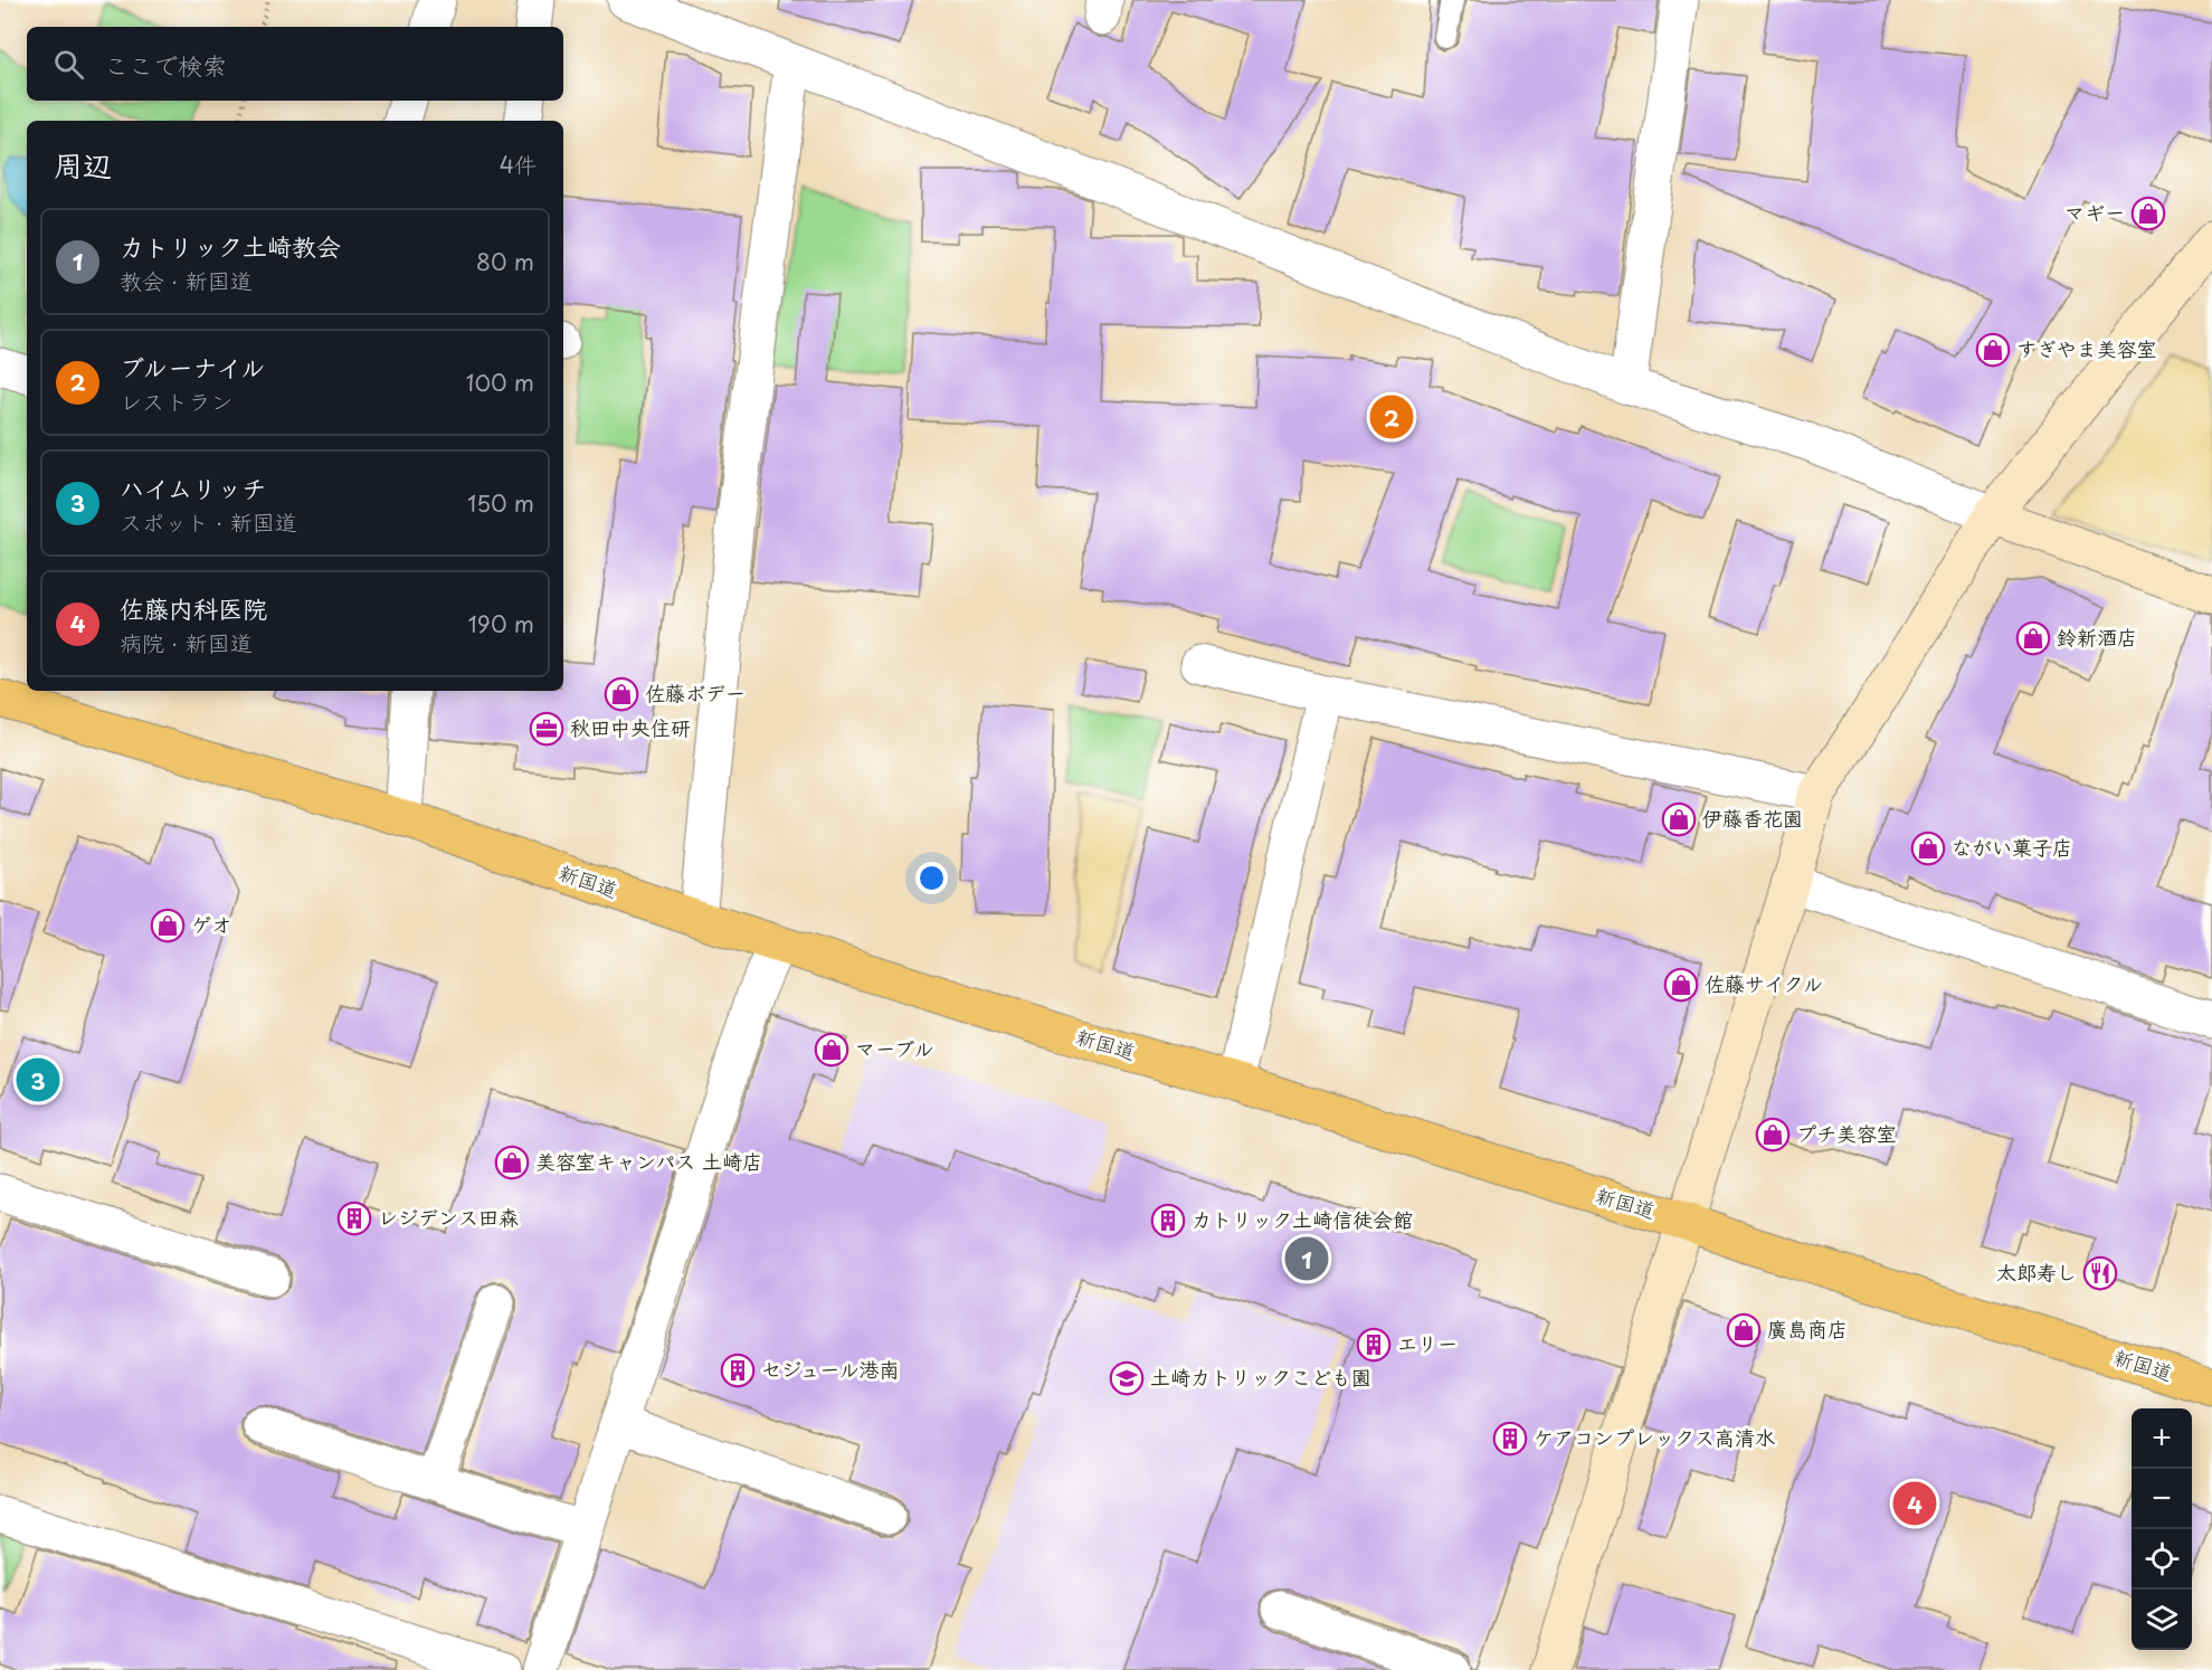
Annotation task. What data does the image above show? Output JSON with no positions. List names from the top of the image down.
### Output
{
  "streets": {
    "main road": ["新国道"]
  },
  "places": {
    "shop": [
      "マギー",
      "すぎやま美容室",
      "鈴新酒店",
      "佐藤ボデー",
      "伊藤香花園",
      "ながい菓子店",
      "ゲオ",
      "佐藤サイクル",
      "マーブル",
      "プチ美容室",
      "美容室キャンパス 土崎店",
      "廣島商店"
    ],
    "office": ["秋田中央住研"],
    "building": [
      "レジデンス田森",
      "カトリック土崎信徒会館",
      "エリー",
      "セジュール港南",
      "ケアコンプレックス高清水"
    ],
    "restaurant": ["太郎寿し"],
    "school or university": ["土崎カトリックこども園"]
  },
  "page": {
    "search": "ここで検索",
    "heading": ["周辺", "4件"],
    "list": [
      {
        "mark": "1",
        "name": "カトリック土崎教会",
        "note": "教会 · 新国道",
        "value": "80 m"
      },
      {
        "mark": "2",
        "name": "ブルーナイル",
        "note": "レストラン",
        "value": "100 m"
      },
      {
        "mark": "3",
        "name": "ハイムリッチ",
        "note": "スポット · 新国道",
        "value": "150 m"
      },
      {
        "mark": "4",
        "name": "佐藤内科医院",
        "note": "病院 · 新国道",
        "value": "190 m"
      }
    ],
    "pins": [
      "2",
      "3",
      "1",
      "4"
    ],
    "map_buttons": ["+", "−"]
  }
}
